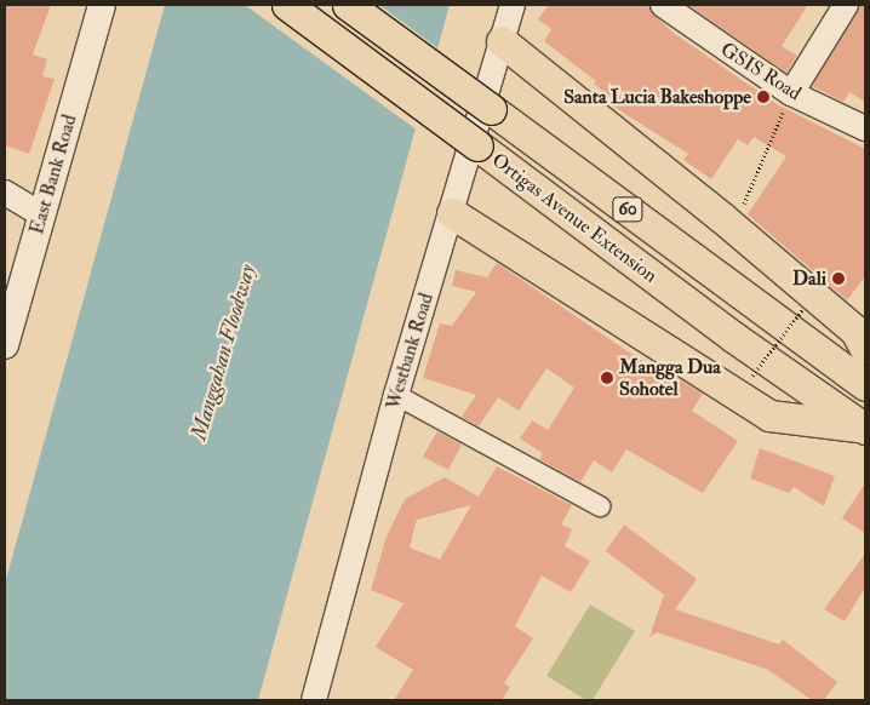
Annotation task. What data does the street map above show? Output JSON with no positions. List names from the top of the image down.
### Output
{
  "streets": {
    "main road": ["East Bank Road", "60", "Ortigas Avenue Extension"],
    "street": ["GSIS Road", "Westbank Road"]
  },
  "water": ["Manggahan Floodway"],
  "places": ["Santa Lucia Bakeshoppe", "Dali", "Mangga Dua Sohotel"]
}
